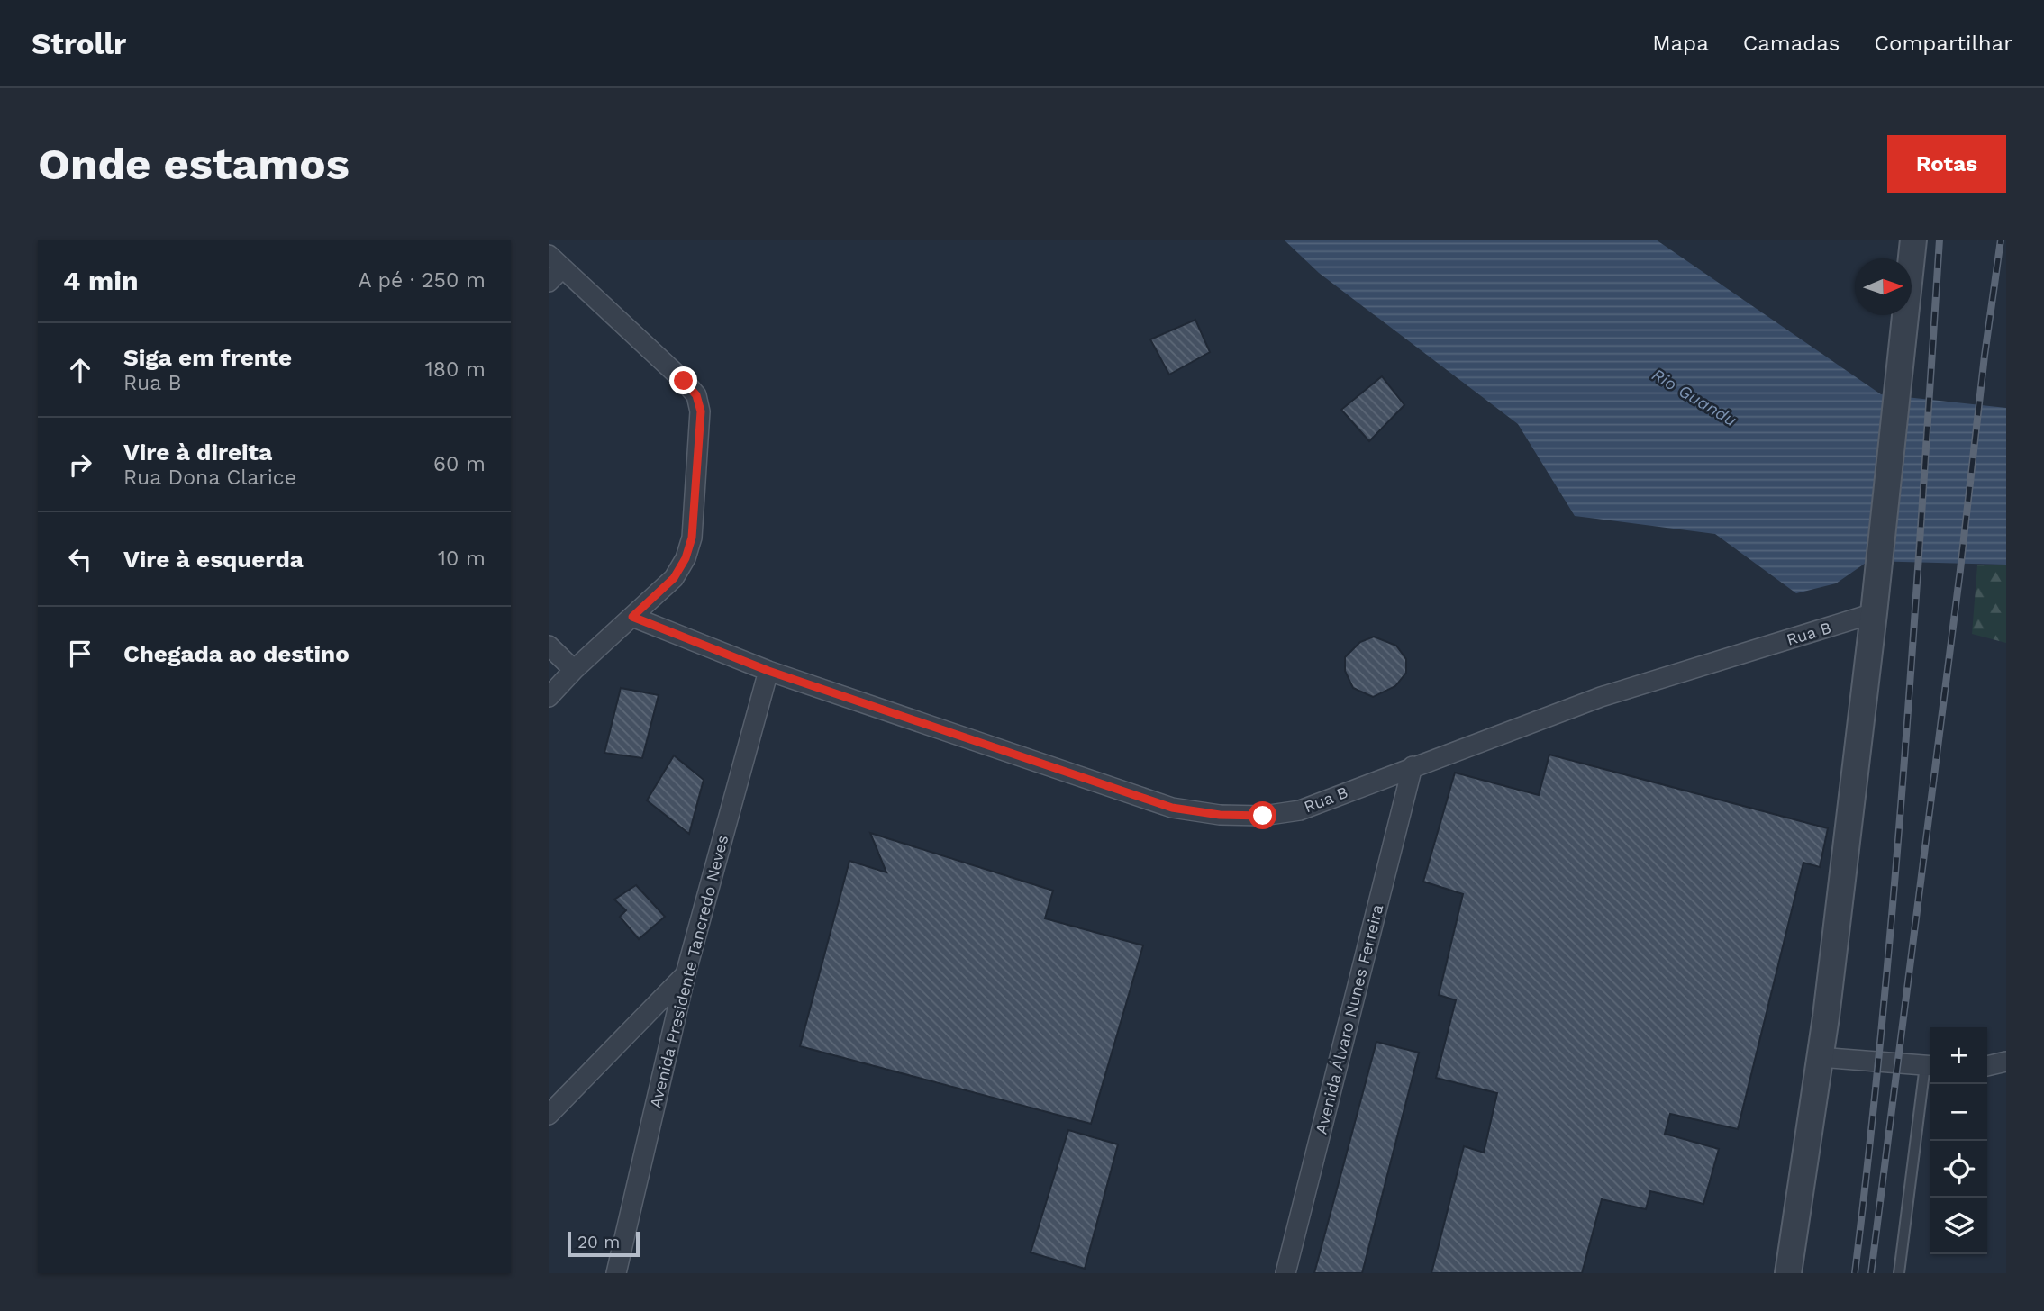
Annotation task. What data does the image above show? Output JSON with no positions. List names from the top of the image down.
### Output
{
  "streets": {
    "street": ["Rua B", "Avenida Presidente Tancredo Neves", "Avenida Álvaro Nunes Ferreira"]
  },
  "crossings": [
    ["Rua B", "Avenida Presidente Tancredo Neves"],
    ["Rua B", "Avenida Álvaro Nunes Ferreira"]
  ],
  "water": ["Rio Guandu"],
  "scale_bar": "20 m",
  "north": "right",
  "page": {
    "header": "Strollr",
    "nav": ["Mapa", "Camadas", "Compartilhar"],
    "buttons": "Rotas",
    "title": "Onde estamos",
    "heading": ["4 min", "A pé · 250 m"],
    "list": [
      ["Siga em frente", "Rua B", "180 m"],
      ["Vire à direita", "Rua Dona Clarice", "60 m"],
      ["Vire à esquerda", "10 m"],
      "Chegada ao destino"
    ],
    "map_buttons": ["+", "−"],
    "scale": "20 m"
  }
}
